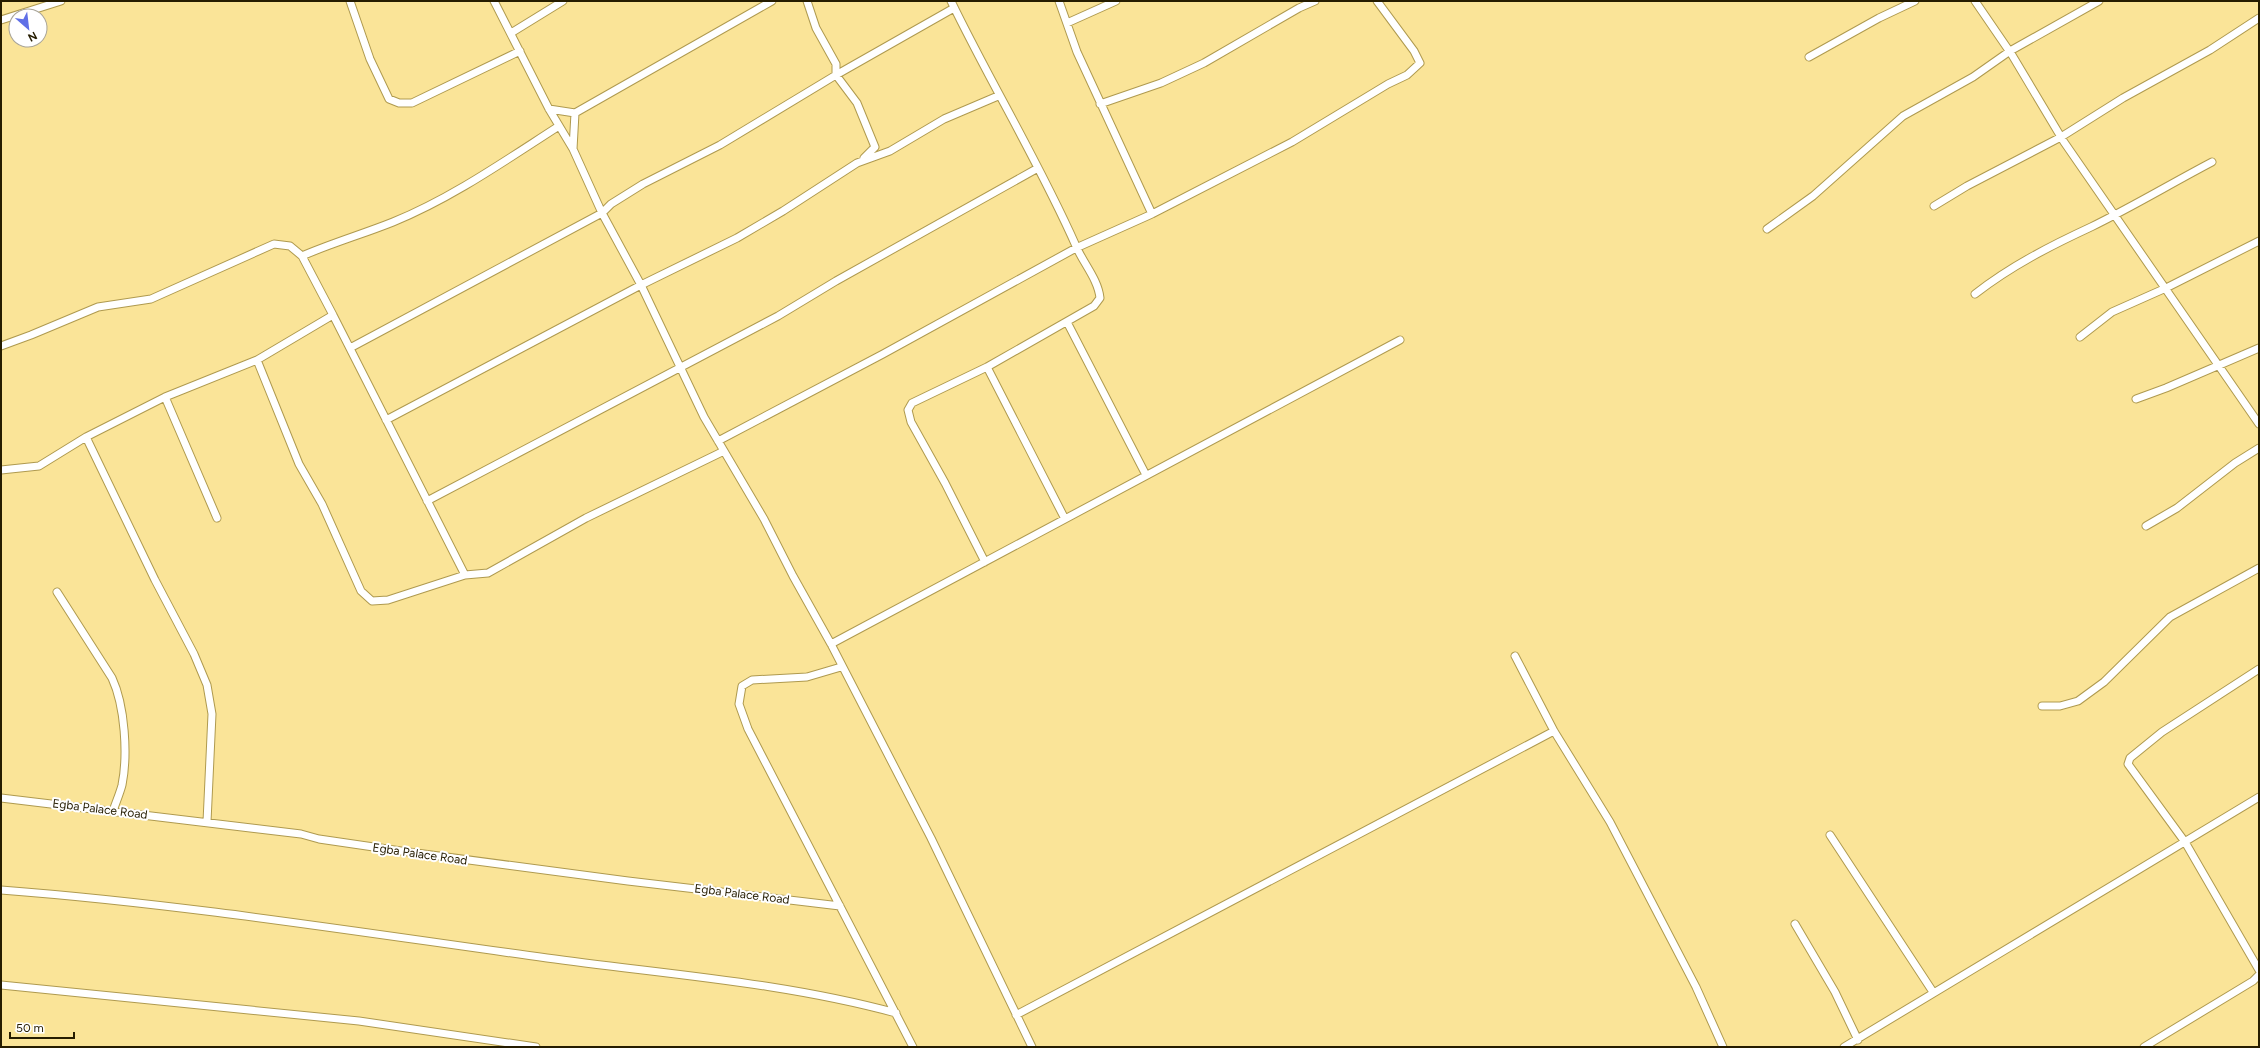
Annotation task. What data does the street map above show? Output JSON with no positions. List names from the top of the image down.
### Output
{
  "streets": {
    "street": ["Egba Palace Road"]
  },
  "scale_bar": "50 m",
  "north": "bottom right"
}
